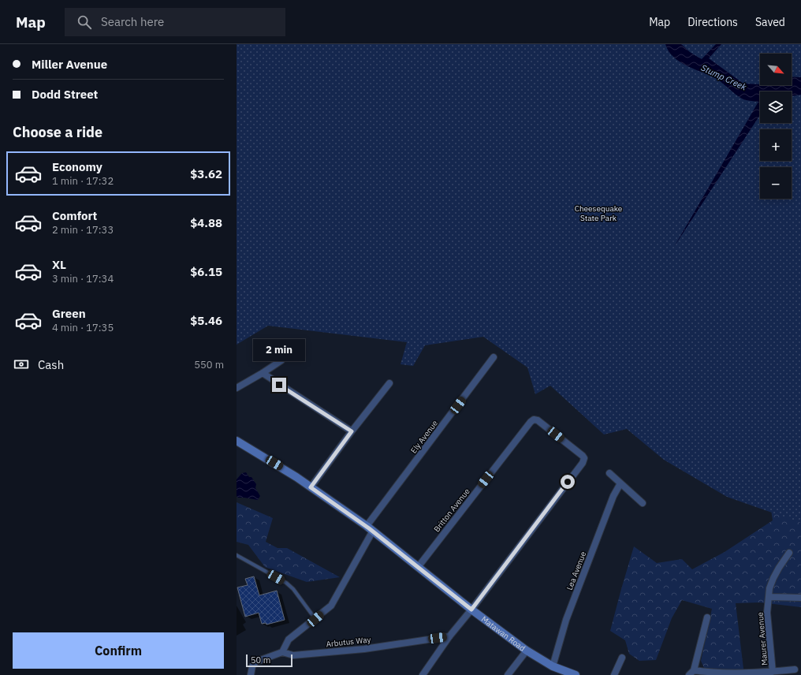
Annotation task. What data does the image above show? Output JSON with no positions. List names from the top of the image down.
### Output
{
  "streets": {
    "main road": ["Matawan Road"],
    "street": [
      "Ely Avenue",
      "Britton Avenue",
      "Lea Avenue",
      "Maurer Avenue",
      "Arbutus Way"
    ]
  },
  "crossings": [
    ["Ely Avenue", "Matawan Road"],
    ["Ely Avenue", "Arbutus Way"],
    ["Britton Avenue", "Matawan Road"],
    ["Lea Avenue", "Matawan Road"]
  ],
  "water": ["Stump Creek"],
  "parks": ["Cheesequake State Park"],
  "scale_bar": "50 m",
  "north": "bottom right",
  "page": {
    "header": "Map",
    "search": "Search here",
    "nav": ["Map", "Directions", "Saved"],
    "banner": ["Miller Avenue", "Dodd Street"],
    "map_buttons": ["+", "−"],
    "heading": "Choose a ride",
    "list": [
      {
        "name": "Economy",
        "note": "1 min · 17:32",
        "value": "$3.62"
      },
      {
        "name": "Comfort",
        "note": "2 min · 17:33",
        "value": "$4.88"
      },
      {
        "name": "XL",
        "note": "3 min · 17:34",
        "value": "$6.15"
      },
      {
        "name": "Green",
        "note": "4 min · 17:35",
        "value": "$5.46"
      }
    ],
    "bubble": "2 min",
    "pay": ["Cash", "550 m"],
    "buttons": "Confirm",
    "scale": "50 m"
  }
}
